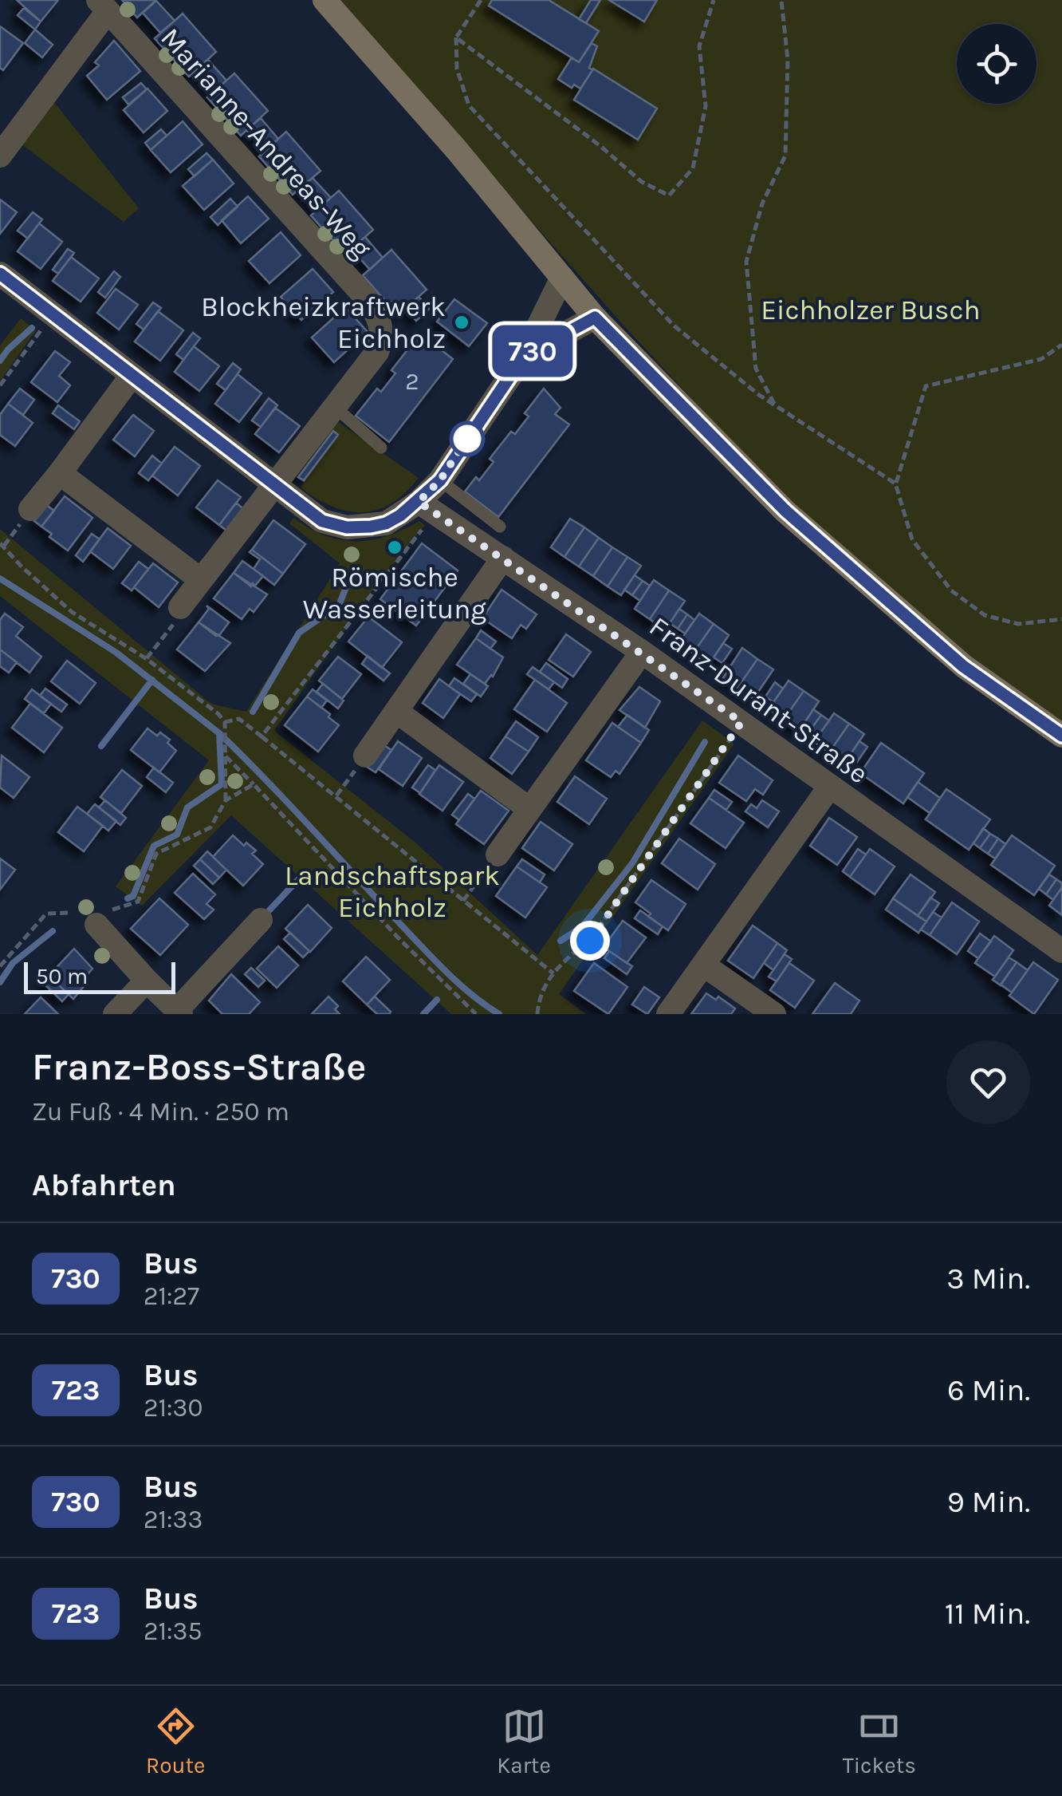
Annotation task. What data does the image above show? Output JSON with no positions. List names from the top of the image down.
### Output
{
  "streets": {
    "street": ["Marianne-Andreas-Weg", "Franz-Durant-Straße"]
  },
  "parks": ["Eichholzer Busch", "Landschaftspark Eichholz"],
  "places": ["Blockheizkraftwerk Eichholz", "Römische Wasserleitung"],
  "lines": ["bus line 730"],
  "house_numbers": ["2"],
  "scale_bar": "50 m",
  "page": {
    "on_map": "730",
    "scale": "50 m",
    "heading": [
      ["Franz-Boss-Straße", "Zu Fuß · 4 Min. · 250 m"],
      "Abfahrten"
    ],
    "list": [
      {
        "mark": "730",
        "name": "Bus",
        "note": "21:27",
        "value": "3 Min."
      },
      {
        "mark": "723",
        "name": "Bus",
        "note": "21:30",
        "value": "6 Min."
      },
      {
        "mark": "730",
        "name": "Bus",
        "note": "21:33",
        "value": "9 Min."
      },
      {
        "mark": "723",
        "name": "Bus",
        "note": "21:35",
        "value": "11 Min."
      }
    ],
    "tabs": ["Route", "Karte", "Tickets"]
  }
}
